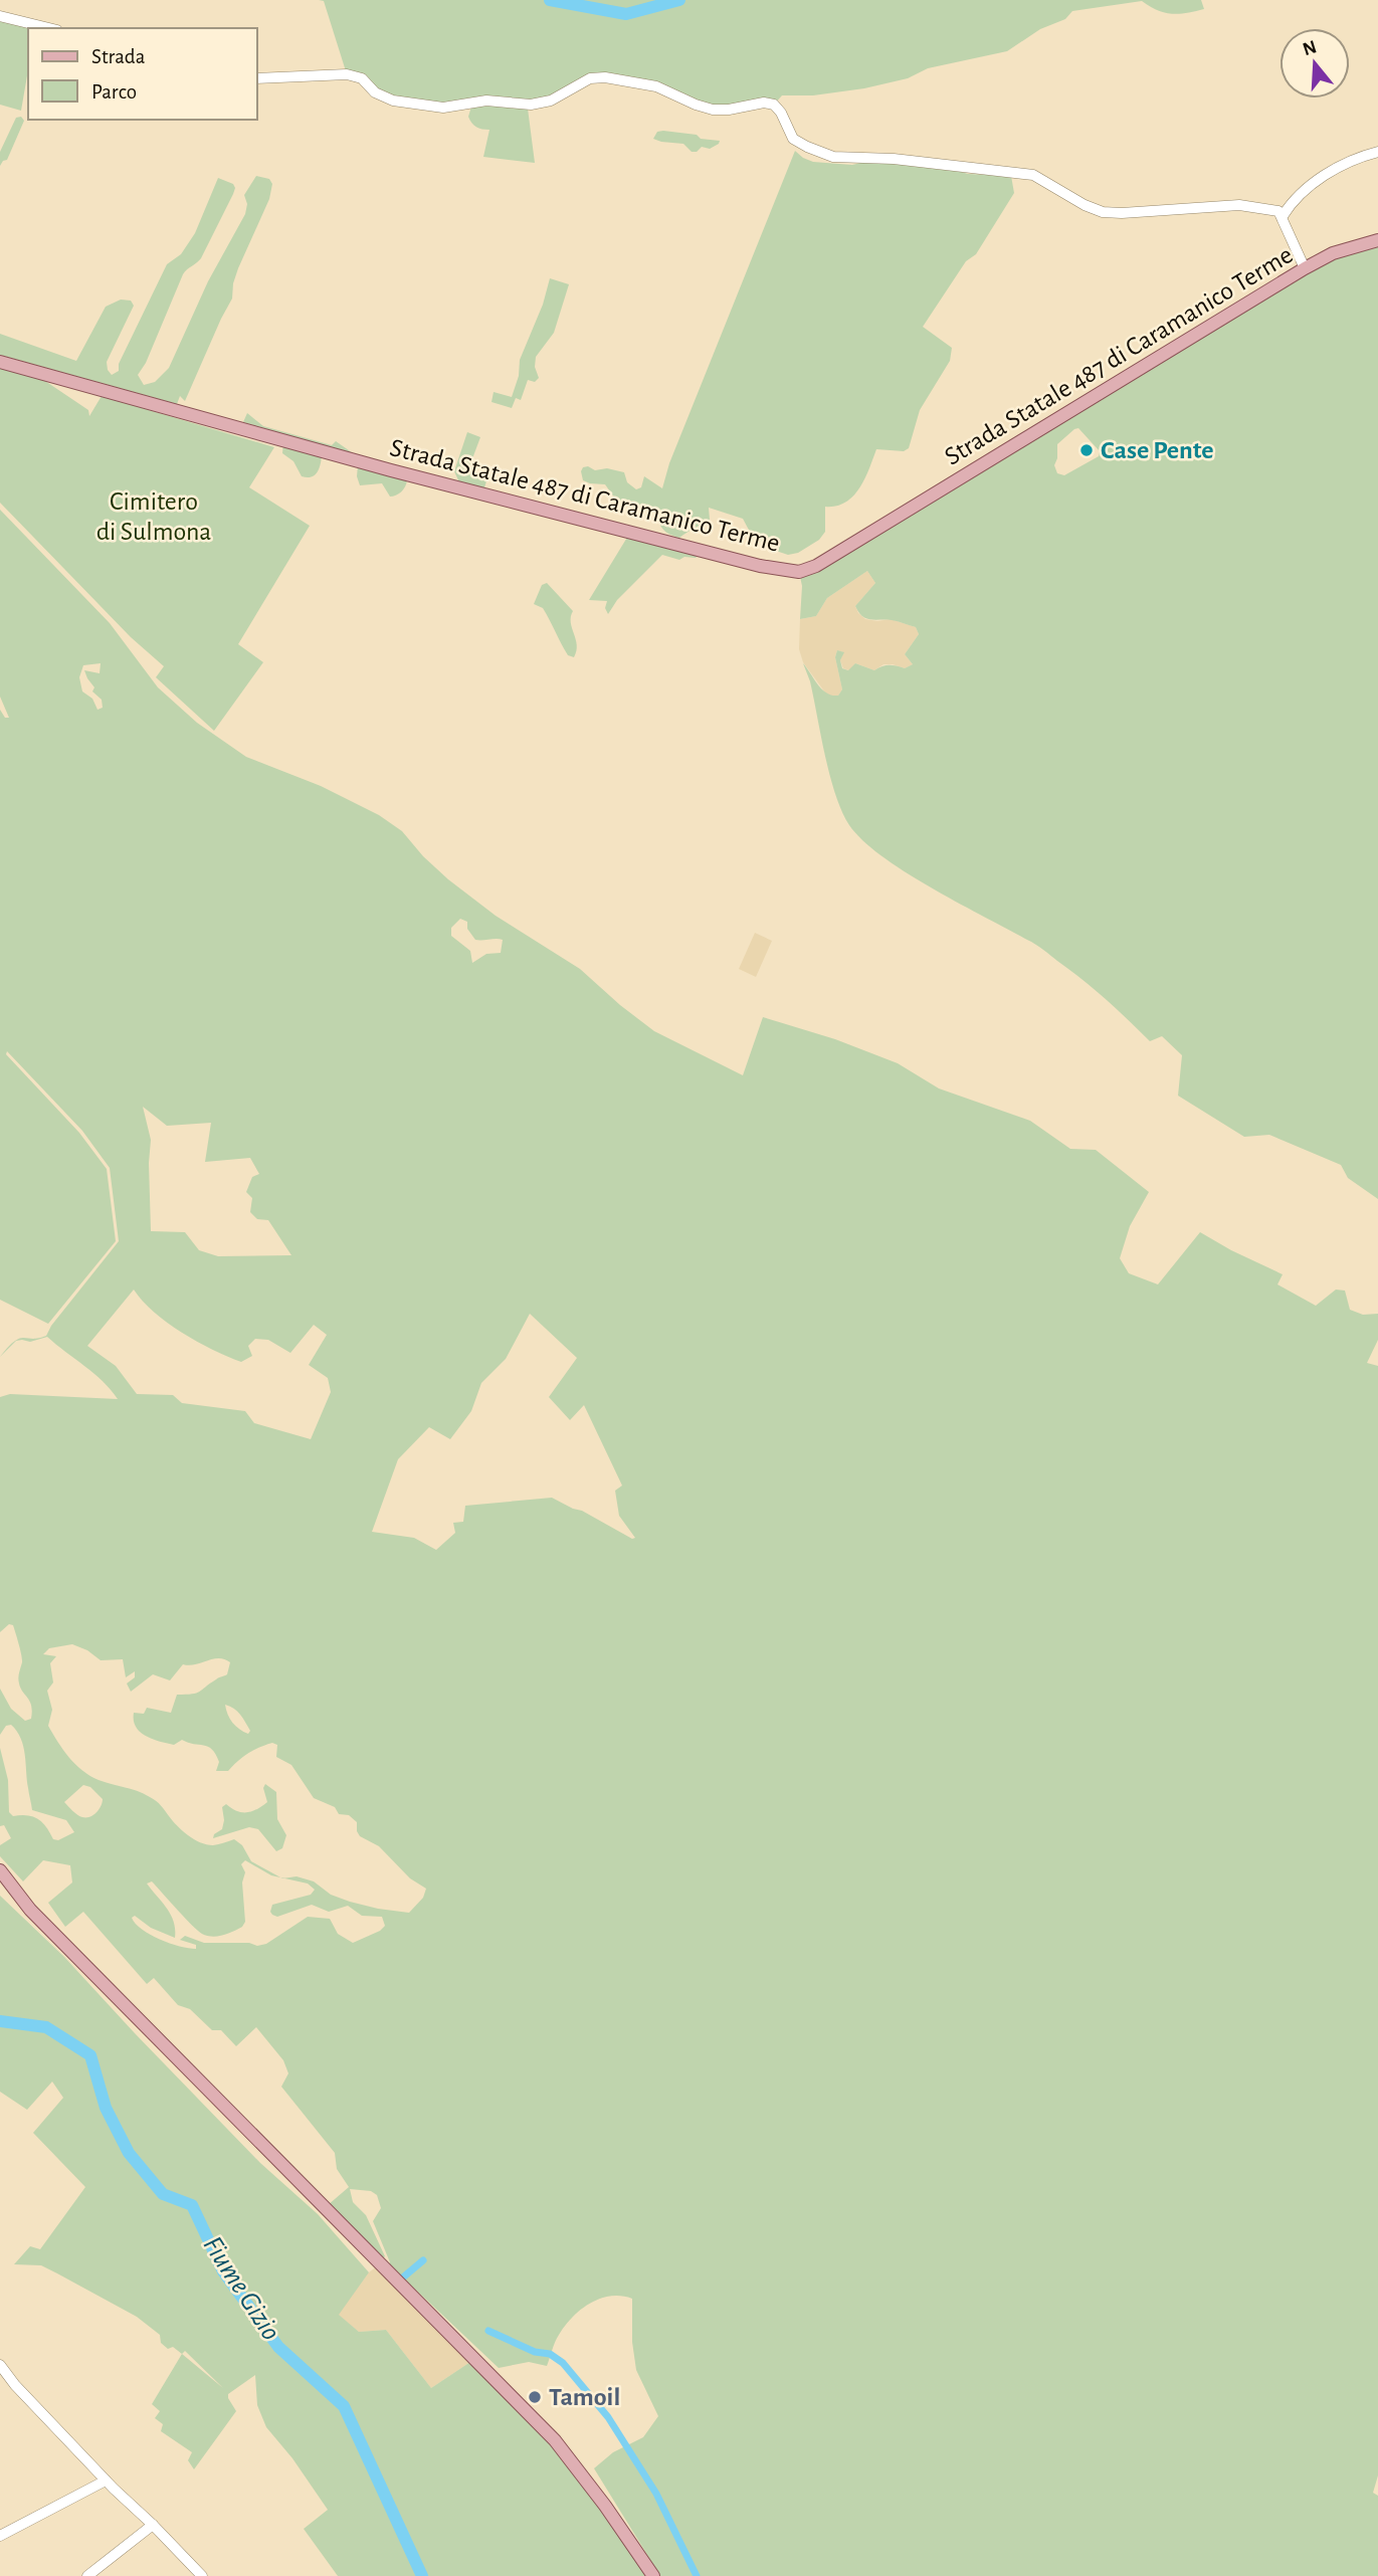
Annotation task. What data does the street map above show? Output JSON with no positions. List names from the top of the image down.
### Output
{
  "streets": {
    "main road": ["Strada Statale 487 di Caramanico Terme"]
  },
  "water": ["Fiume Gizio"],
  "parks": ["Cimitero di Sulmona"],
  "places": ["Case Pente", "Tamoil"],
  "legend": ["Strada", "Parco"],
  "north": "top"
}
